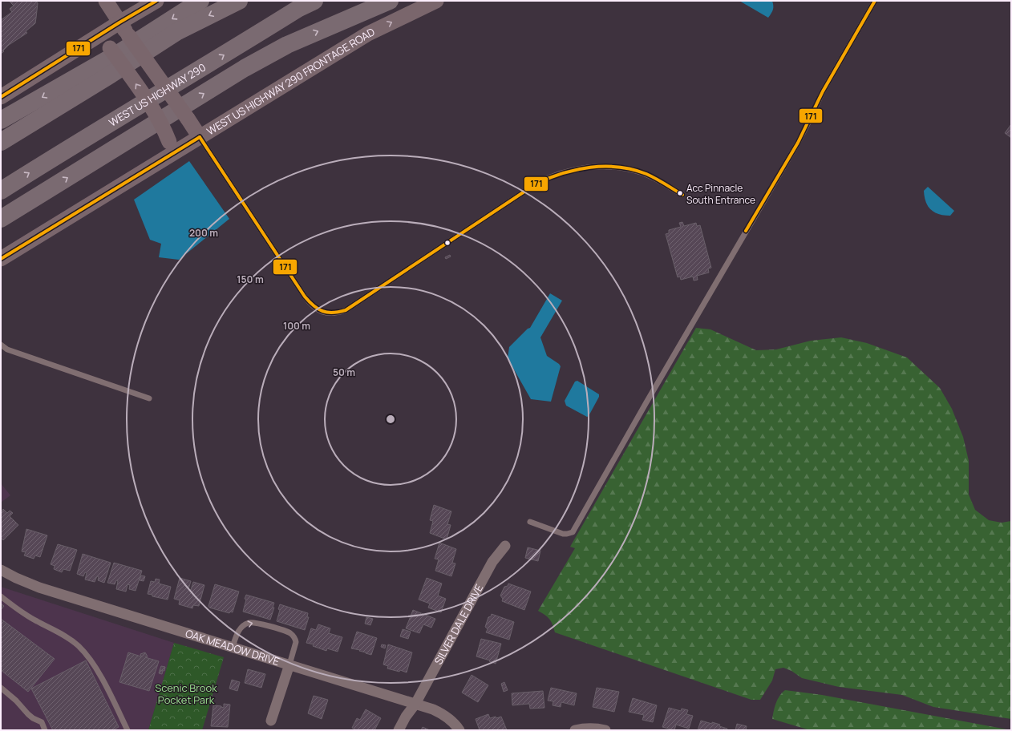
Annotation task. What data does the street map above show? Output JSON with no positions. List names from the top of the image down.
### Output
{
  "streets": {
    "highway": ["WEST US HIGHWAY 290"],
    "main road": ["WEST US HIGHWAY 290 FRONTAGE ROAD"],
    "street": ["SILVER DALE DRIVE", "OAK MEADOW DRIVE"]
  },
  "crossings": [
    ["SILVER DALE DRIVE", "OAK MEADOW DRIVE"]
  ],
  "one_way": ["WEST US HIGHWAY 290 FRONTAGE ROAD"],
  "parks": ["Scenic Brook Pocket Park"],
  "places": ["Acc Pinnacle South Entrance"],
  "lines": ["transit line 171"],
  "rings": [
    "200 m",
    "150 m",
    "100 m",
    "50 m"
  ]
}
